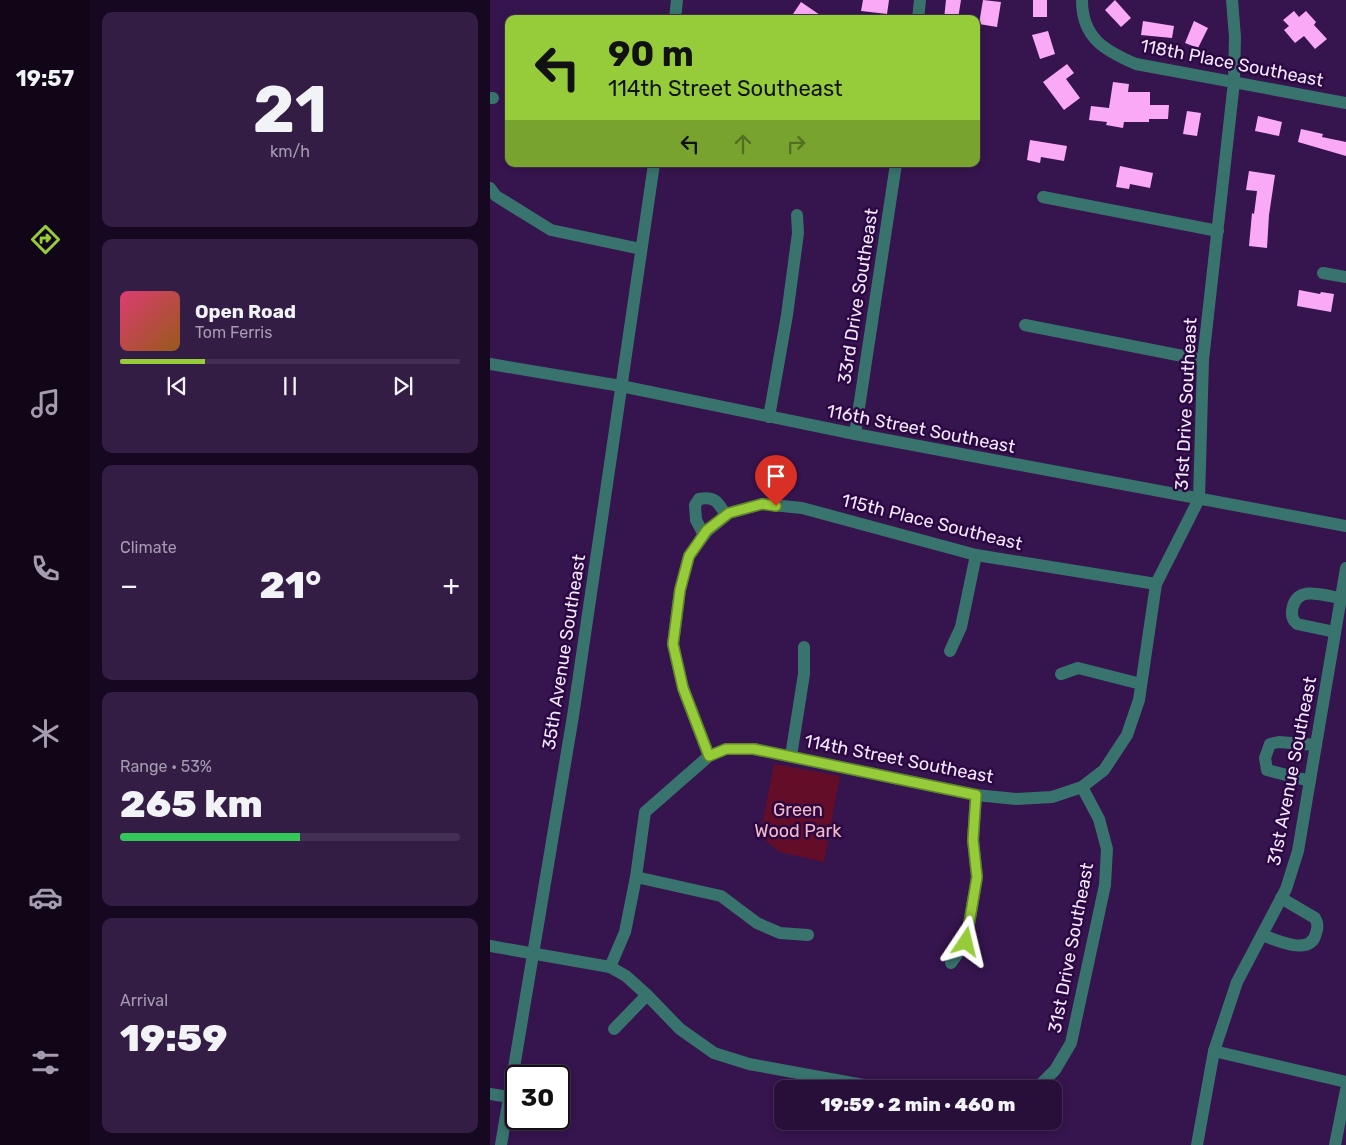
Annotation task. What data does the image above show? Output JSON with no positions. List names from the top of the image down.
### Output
{
  "streets": {
    "street": [
      "118th Place Southeast",
      "33rd Drive Southeast",
      "31st Drive Southeast",
      "116th Street Southeast",
      "115th Place Southeast",
      "35th Avenue Southeast",
      "114th Street Southeast",
      "31st Avenue Southeast"
    ]
  },
  "crossings": [
    ["118th Place Southeast", "31st Drive Southeast"],
    ["33rd Drive Southeast", "116th Street Southeast"],
    ["31st Drive Southeast", "116th Street Southeast"],
    ["31st Drive Southeast", "115th Place Southeast"],
    ["31st Drive Southeast", "114th Street Southeast"],
    ["116th Street Southeast", "35th Avenue Southeast"],
    ["115th Place Southeast", "114th Street Southeast"]
  ],
  "parks": ["Green Wood Park"],
  "page": {
    "tabs": "19:57",
    "tile": [
      ["21", "km/h"],
      "Climate",
      ["Range · 53%", "265 km"],
      ["Arrival", "19:59"]
    ],
    "turn": ["90 m", "114th Street Southeast"],
    "song": ["Open Road", "Tom Ferris"],
    "heat": ["−", "21°", "+"],
    "limit": "30",
    "trip": "19:59 · 2 min · 460 m"
  }
}
